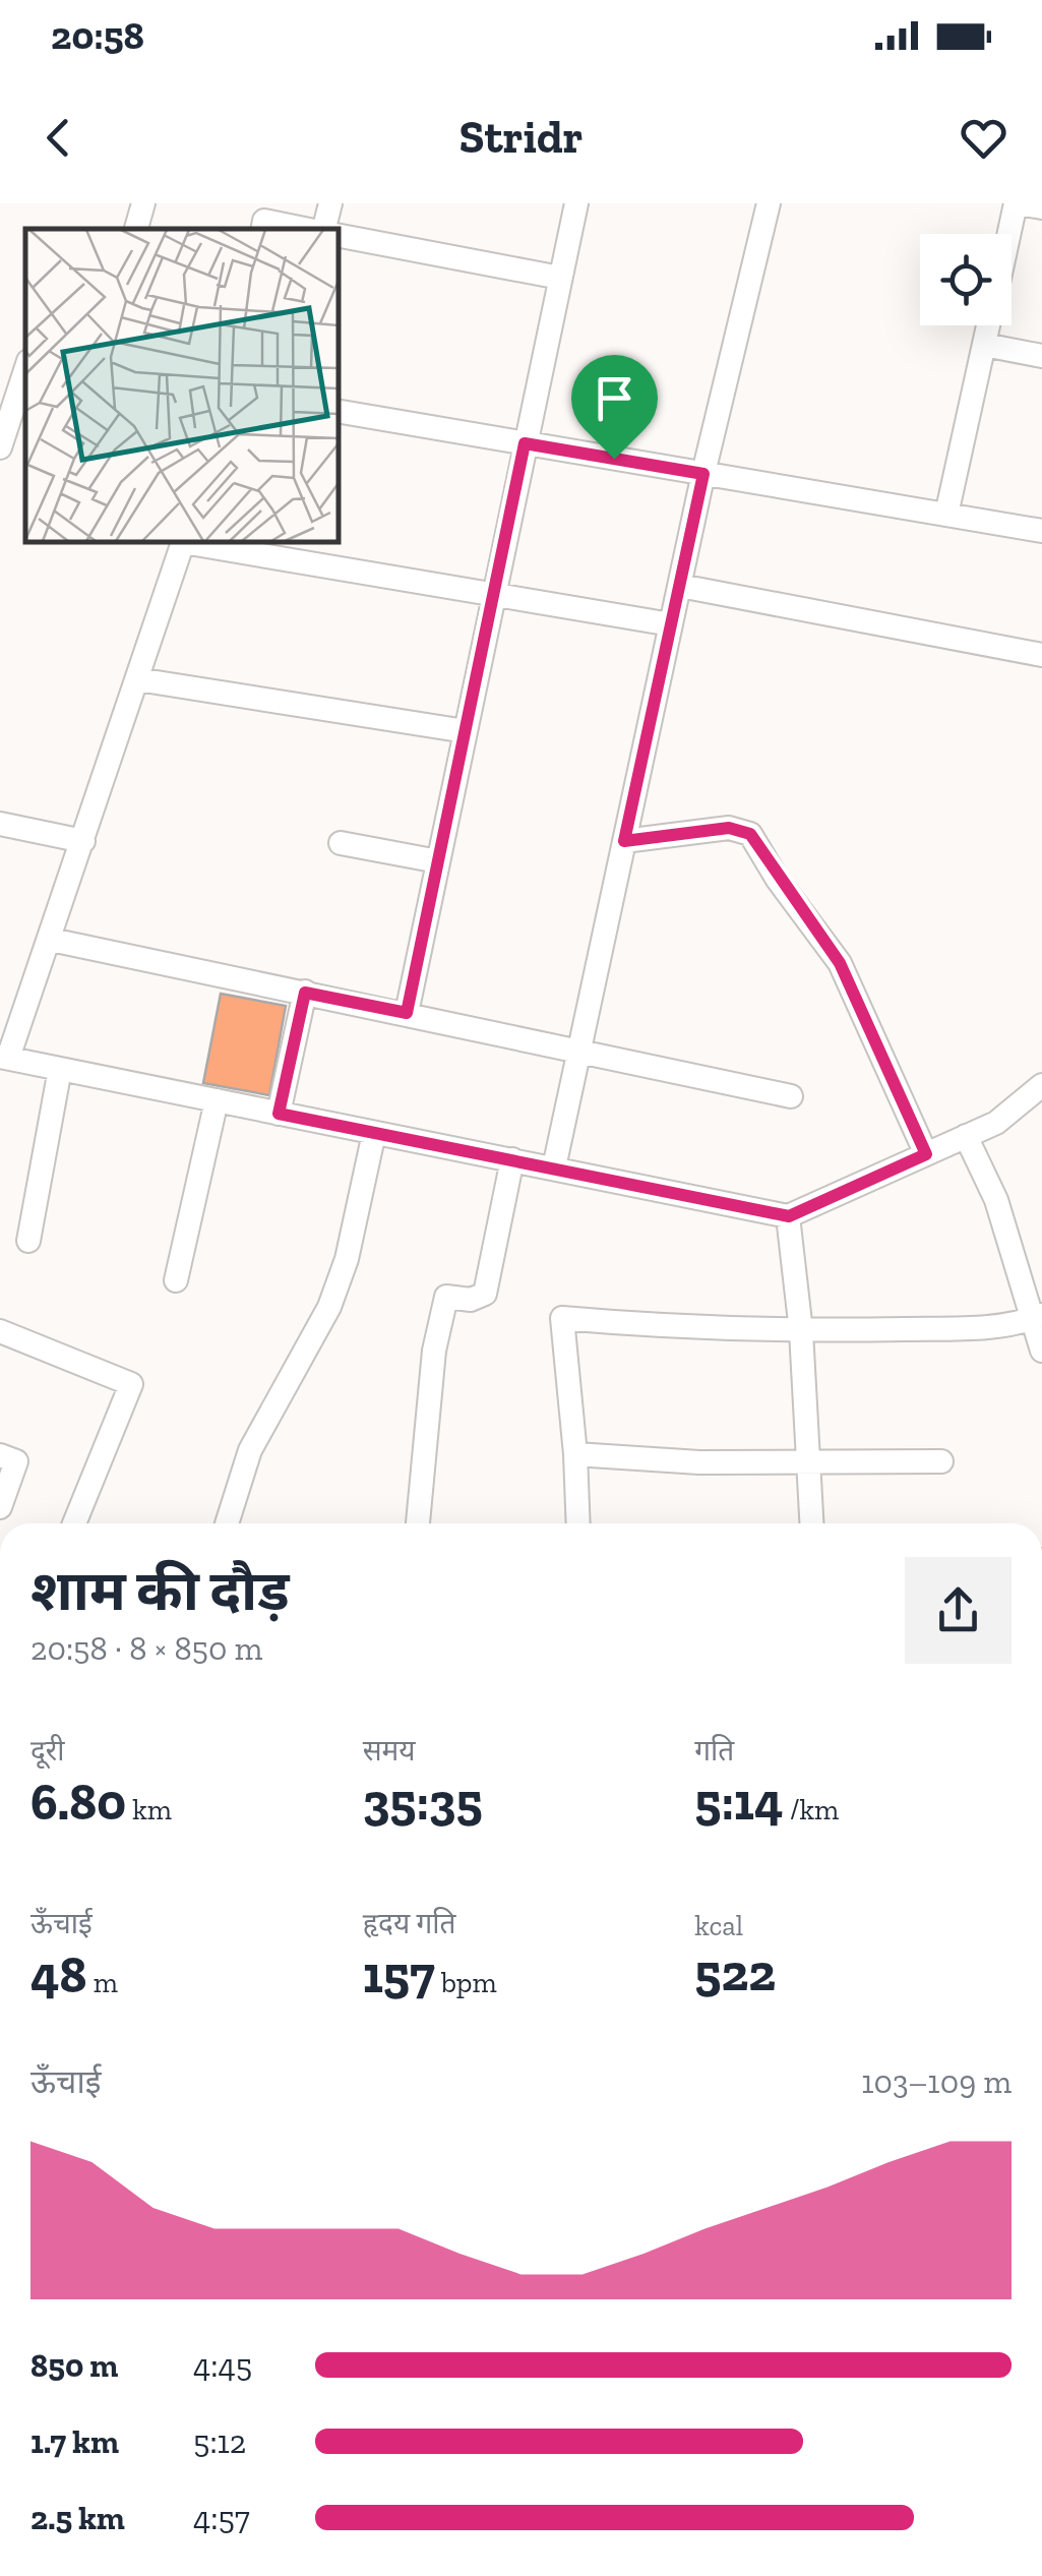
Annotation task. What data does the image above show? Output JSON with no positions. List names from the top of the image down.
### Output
{
  "page": {
    "status": "20:58",
    "header": "Stridr",
    "heading": ["शाम की दौड़", "20:58 · 8 × 850 m"],
    "stats": [
      ["दूरी", "6.80 km"],
      ["समय", "35:35"],
      ["गति", "5:14 /km"],
      ["ऊँचाई", "48 m"],
      ["हृदय गति", "157 bpm"],
      ["kcal", "522"]
    ],
    "chart": ["ऊँचाई", "103–109 m"],
    "list": [
      {
        "name": "850 m",
        "note": "4:45"
      },
      {
        "name": "1.7 km",
        "note": "5:12"
      },
      {
        "name": "2.5 km",
        "note": "4:57"
      }
    ]
  }
}
